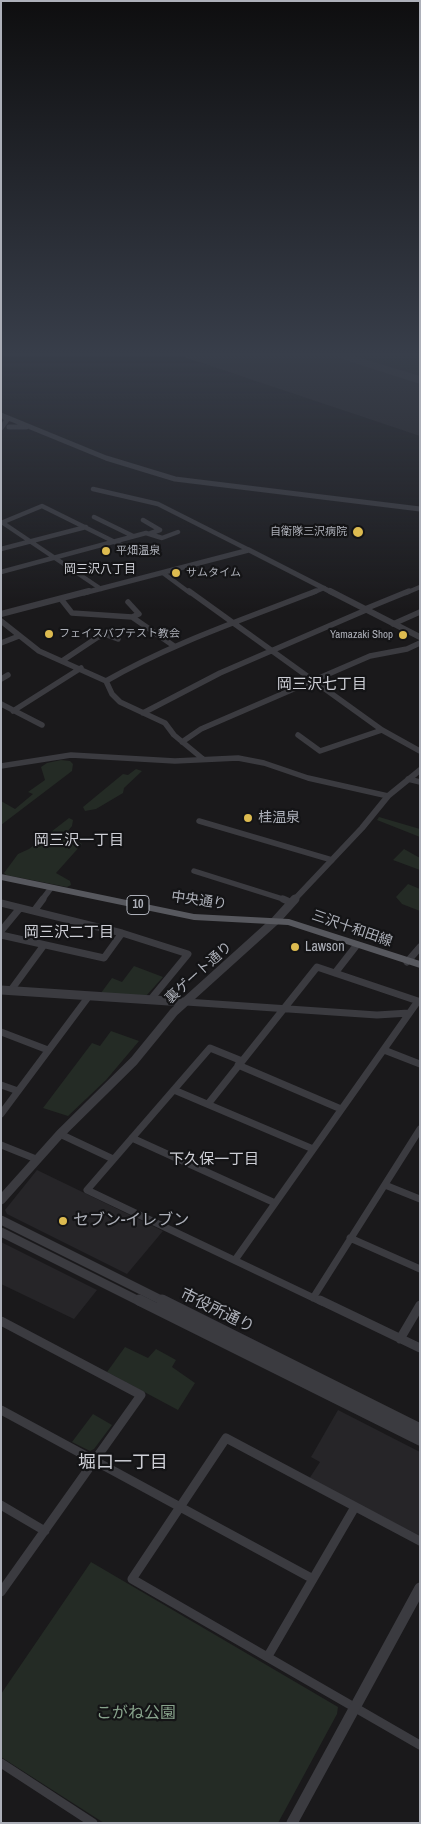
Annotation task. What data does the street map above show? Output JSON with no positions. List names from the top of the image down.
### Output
{
  "streets": {
    "main road": ["中央通り", "10", "三沢十和田線"],
    "street": ["裏ゲート通り", "市役所通り"]
  },
  "crossings": [
    ["中央通り", "三沢十和田線"],
    ["中央通り", "裏ゲート通り"],
    ["三沢十和田線", "裏ゲート通り"]
  ],
  "districts": [
    "岡三沢八丁目",
    "岡三沢七丁目",
    "岡三沢一丁目",
    "岡三沢二丁目",
    "下久保一丁目",
    "堀口一丁目"
  ],
  "parks": ["こがね公園"],
  "places": [
    "自衛隊三沢病院",
    "平畑温泉",
    "サムタイム",
    "フェイスバプテスト教会",
    "Yamazaki Shop",
    "桂温泉",
    "Lawson",
    "セブン-イレブン"
  ]
}
